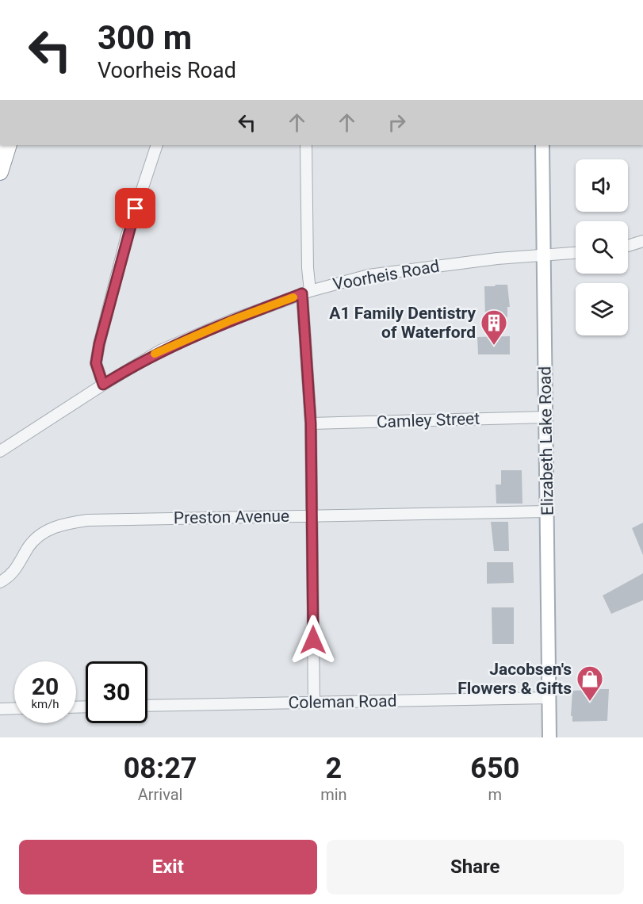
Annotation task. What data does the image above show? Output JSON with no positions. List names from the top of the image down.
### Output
{
  "streets": {
    "main road": ["Elizabeth Lake Road"],
    "street": [
      "Voorheis Road",
      "Camley Street",
      "Preston Avenue",
      "Coleman Road"
    ]
  },
  "crossings": [
    ["Voorheis Road", "Elizabeth Lake Road"],
    ["Camley Street", "Elizabeth Lake Road"],
    ["Elizabeth Lake Road", "Preston Avenue"],
    ["Elizabeth Lake Road", "Coleman Road"]
  ],
  "places": {
    "building": ["A1 Family Dentistry of Waterford"],
    "shop": ["Jacobsen's Flowers & Gifts"]
  },
  "page": {
    "turn": ["300 m", "Voorheis Road"],
    "speed": "20 km/h",
    "limit": "30",
    "eta": [
      "08:27",
      "Arrival",
      "2",
      "min",
      "650",
      "m"
    ],
    "buttons": ["Exit", "Share"]
  }
}
